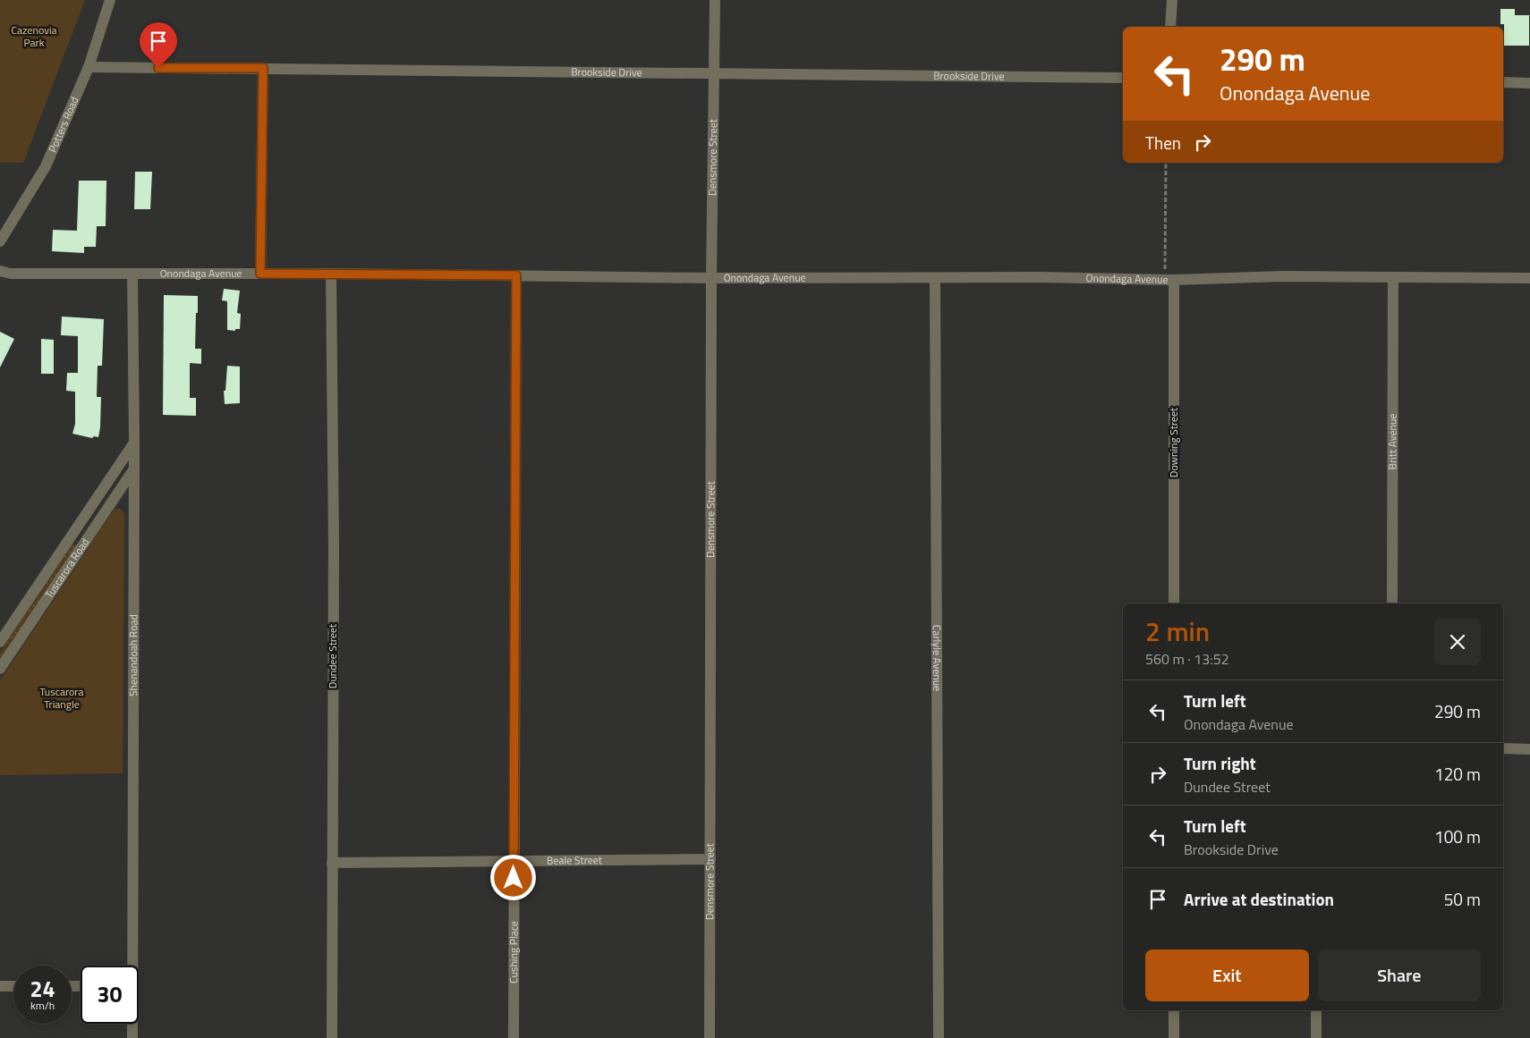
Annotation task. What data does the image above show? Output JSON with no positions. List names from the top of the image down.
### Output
{
  "streets": {
    "street": [
      "Brookside Drive",
      "Potters Road",
      "Densmore Street",
      "Onondaga Avenue",
      "Britt Avenue",
      "Downing Street",
      "Tuscarora Road",
      "Shenandoah Road",
      "Dundee Street",
      "Carlyle Avenue",
      "Beale Street",
      "Cushing Place"
    ]
  },
  "crossings": [
    ["Brookside Drive", "Potters Road"],
    ["Brookside Drive", "Densmore Street"],
    ["Densmore Street", "Onondaga Avenue"],
    ["Densmore Street", "Beale Street"],
    ["Onondaga Avenue", "Britt Avenue"],
    ["Onondaga Avenue", "Downing Street"],
    ["Onondaga Avenue", "Shenandoah Road"],
    ["Onondaga Avenue", "Dundee Street"],
    ["Onondaga Avenue", "Carlyle Avenue"],
    ["Onondaga Avenue", "Cushing Place"],
    ["Tuscarora Road", "Shenandoah Road"],
    ["Dundee Street", "Beale Street"],
    ["Beale Street", "Cushing Place"]
  ],
  "parks": ["Cazenovia Park", "Tuscarora Triangle"],
  "page": {
    "turn": ["290 m", "Onondaga Avenue"],
    "then": "Then",
    "heading": ["2 min", "560 m · 13:52"],
    "list": [
      {
        "name": "Turn left",
        "note": "Onondaga Avenue",
        "value": "290 m"
      },
      {
        "name": "Turn right",
        "note": "Dundee Street",
        "value": "120 m"
      },
      {
        "name": "Turn left",
        "note": "Brookside Drive",
        "value": "100 m"
      },
      {
        "name": "Arrive at destination",
        "value": "50 m"
      }
    ],
    "buttons": ["Exit", "Share"],
    "speed": "24 km/h",
    "limit": "30"
  }
}
